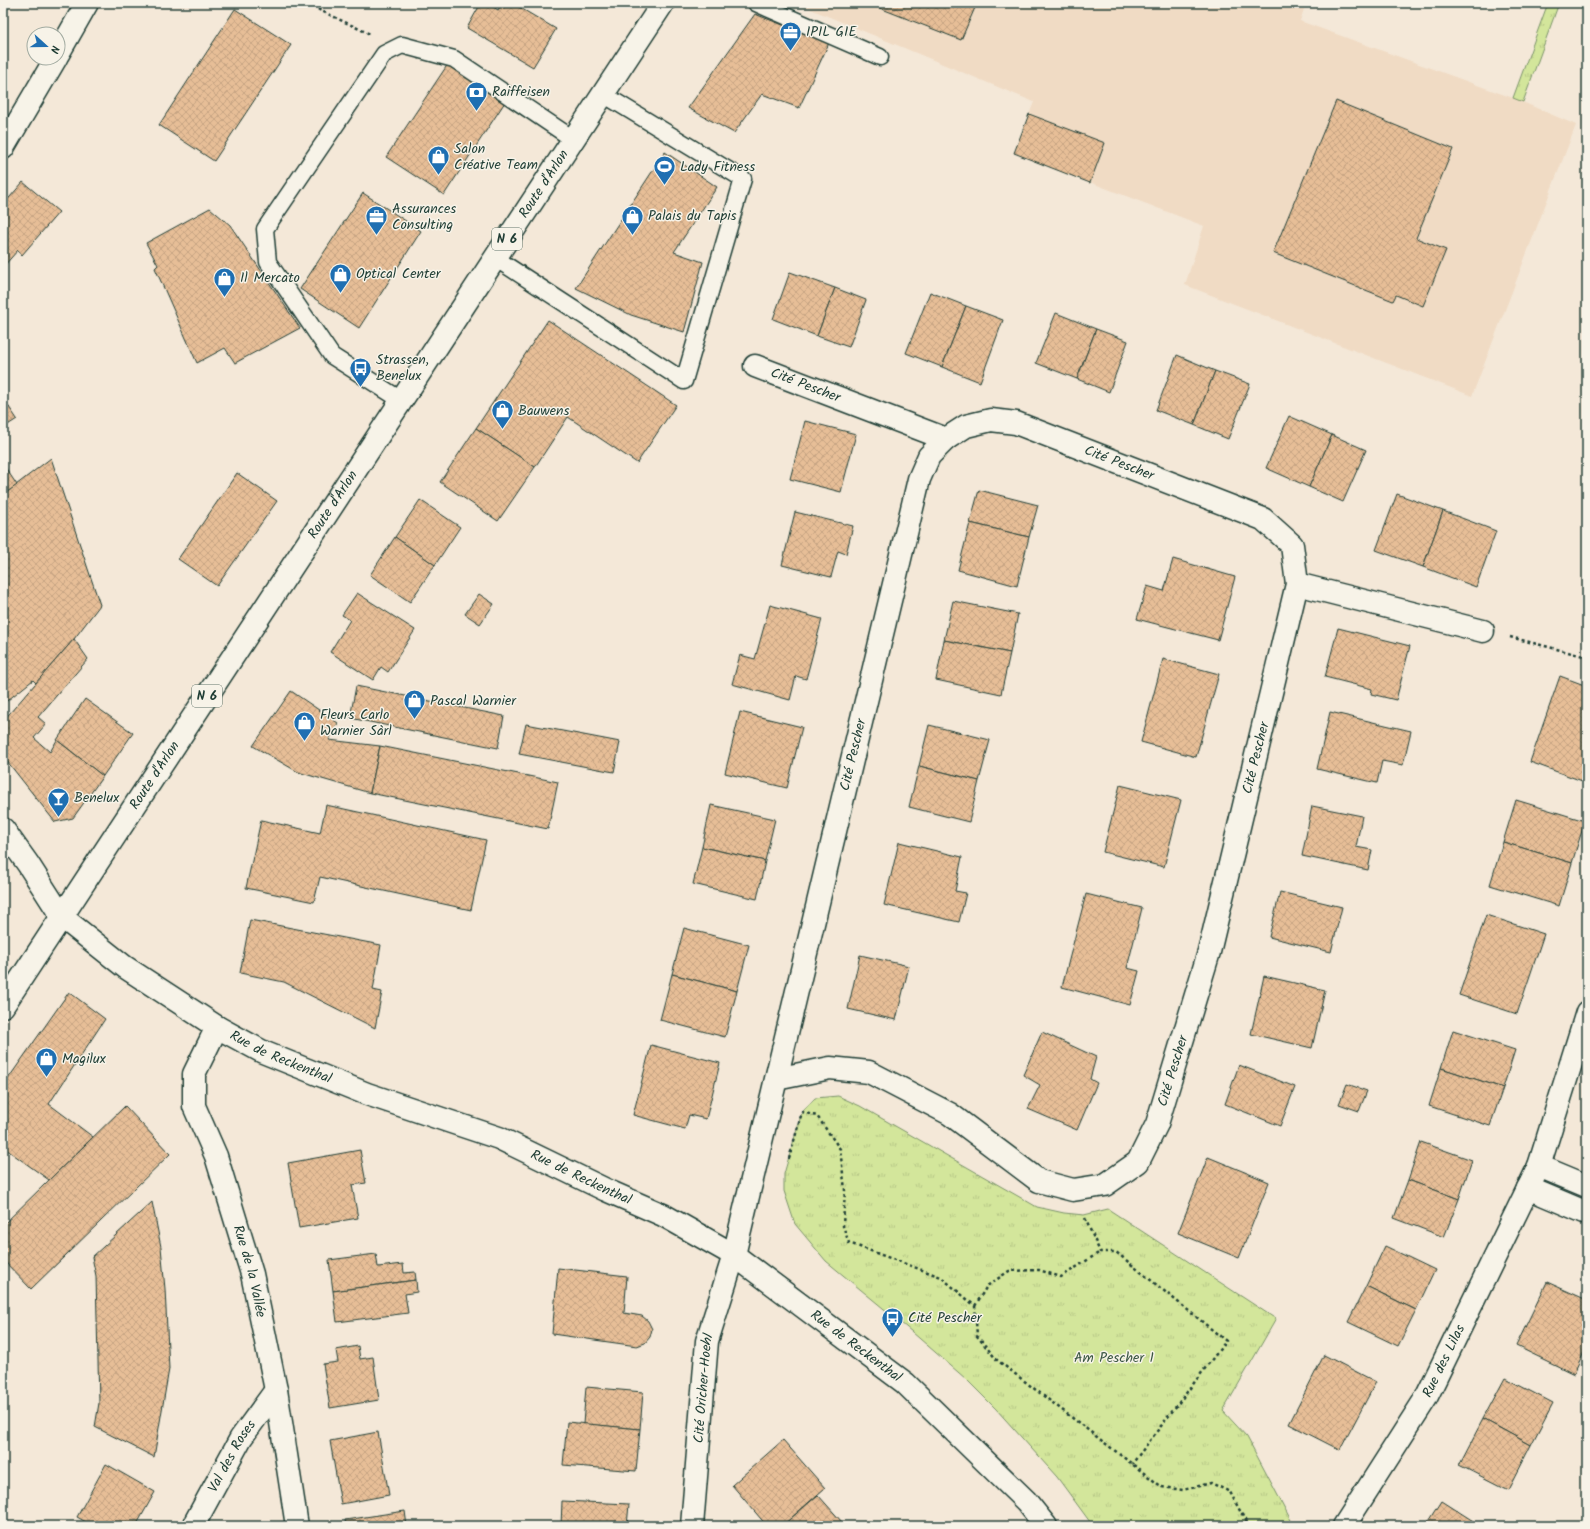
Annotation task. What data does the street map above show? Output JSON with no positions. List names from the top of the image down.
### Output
{
  "streets": {
    "street": [
      "Route d'Arlon",
      "N 6",
      "Cité Pescher",
      "Rue de Reckenthal",
      "Rue de la Vallée",
      "Rue des Lilas",
      "Cité Oricher-Hoehl",
      "Val des Roses"
    ]
  },
  "crossings": [
    ["Route d'Arlon", "Rue de Reckenthal"],
    ["Cité Pescher", "Rue de Reckenthal"],
    ["Cité Pescher", "Cité Oricher-Hoehl"],
    ["Rue de Reckenthal", "Rue de la Vallée"],
    ["Rue de Reckenthal", "Cité Oricher-Hoehl"],
    ["Rue de la Vallée", "Val des Roses"]
  ],
  "parks": ["Am Pescher 1"],
  "places": {
    "office": ["IPIL GIE", "Assurances Consulting"],
    "bank": ["Raiffeisen"],
    "shop": [
      "Salon Créative Team",
      "Palais du Tapis",
      "Optical Center",
      "Il Mercato",
      "Bauwens",
      "Pascal Warnier",
      "Fleurs Carlo Warnier Sàrl",
      "Magilux"
    ],
    "sports": ["Lady Fitness"],
    "bus stop": ["Strassen, Benelux", "Cité Pescher"],
    "bar": ["Benelux"]
  },
  "north": "right"
}
